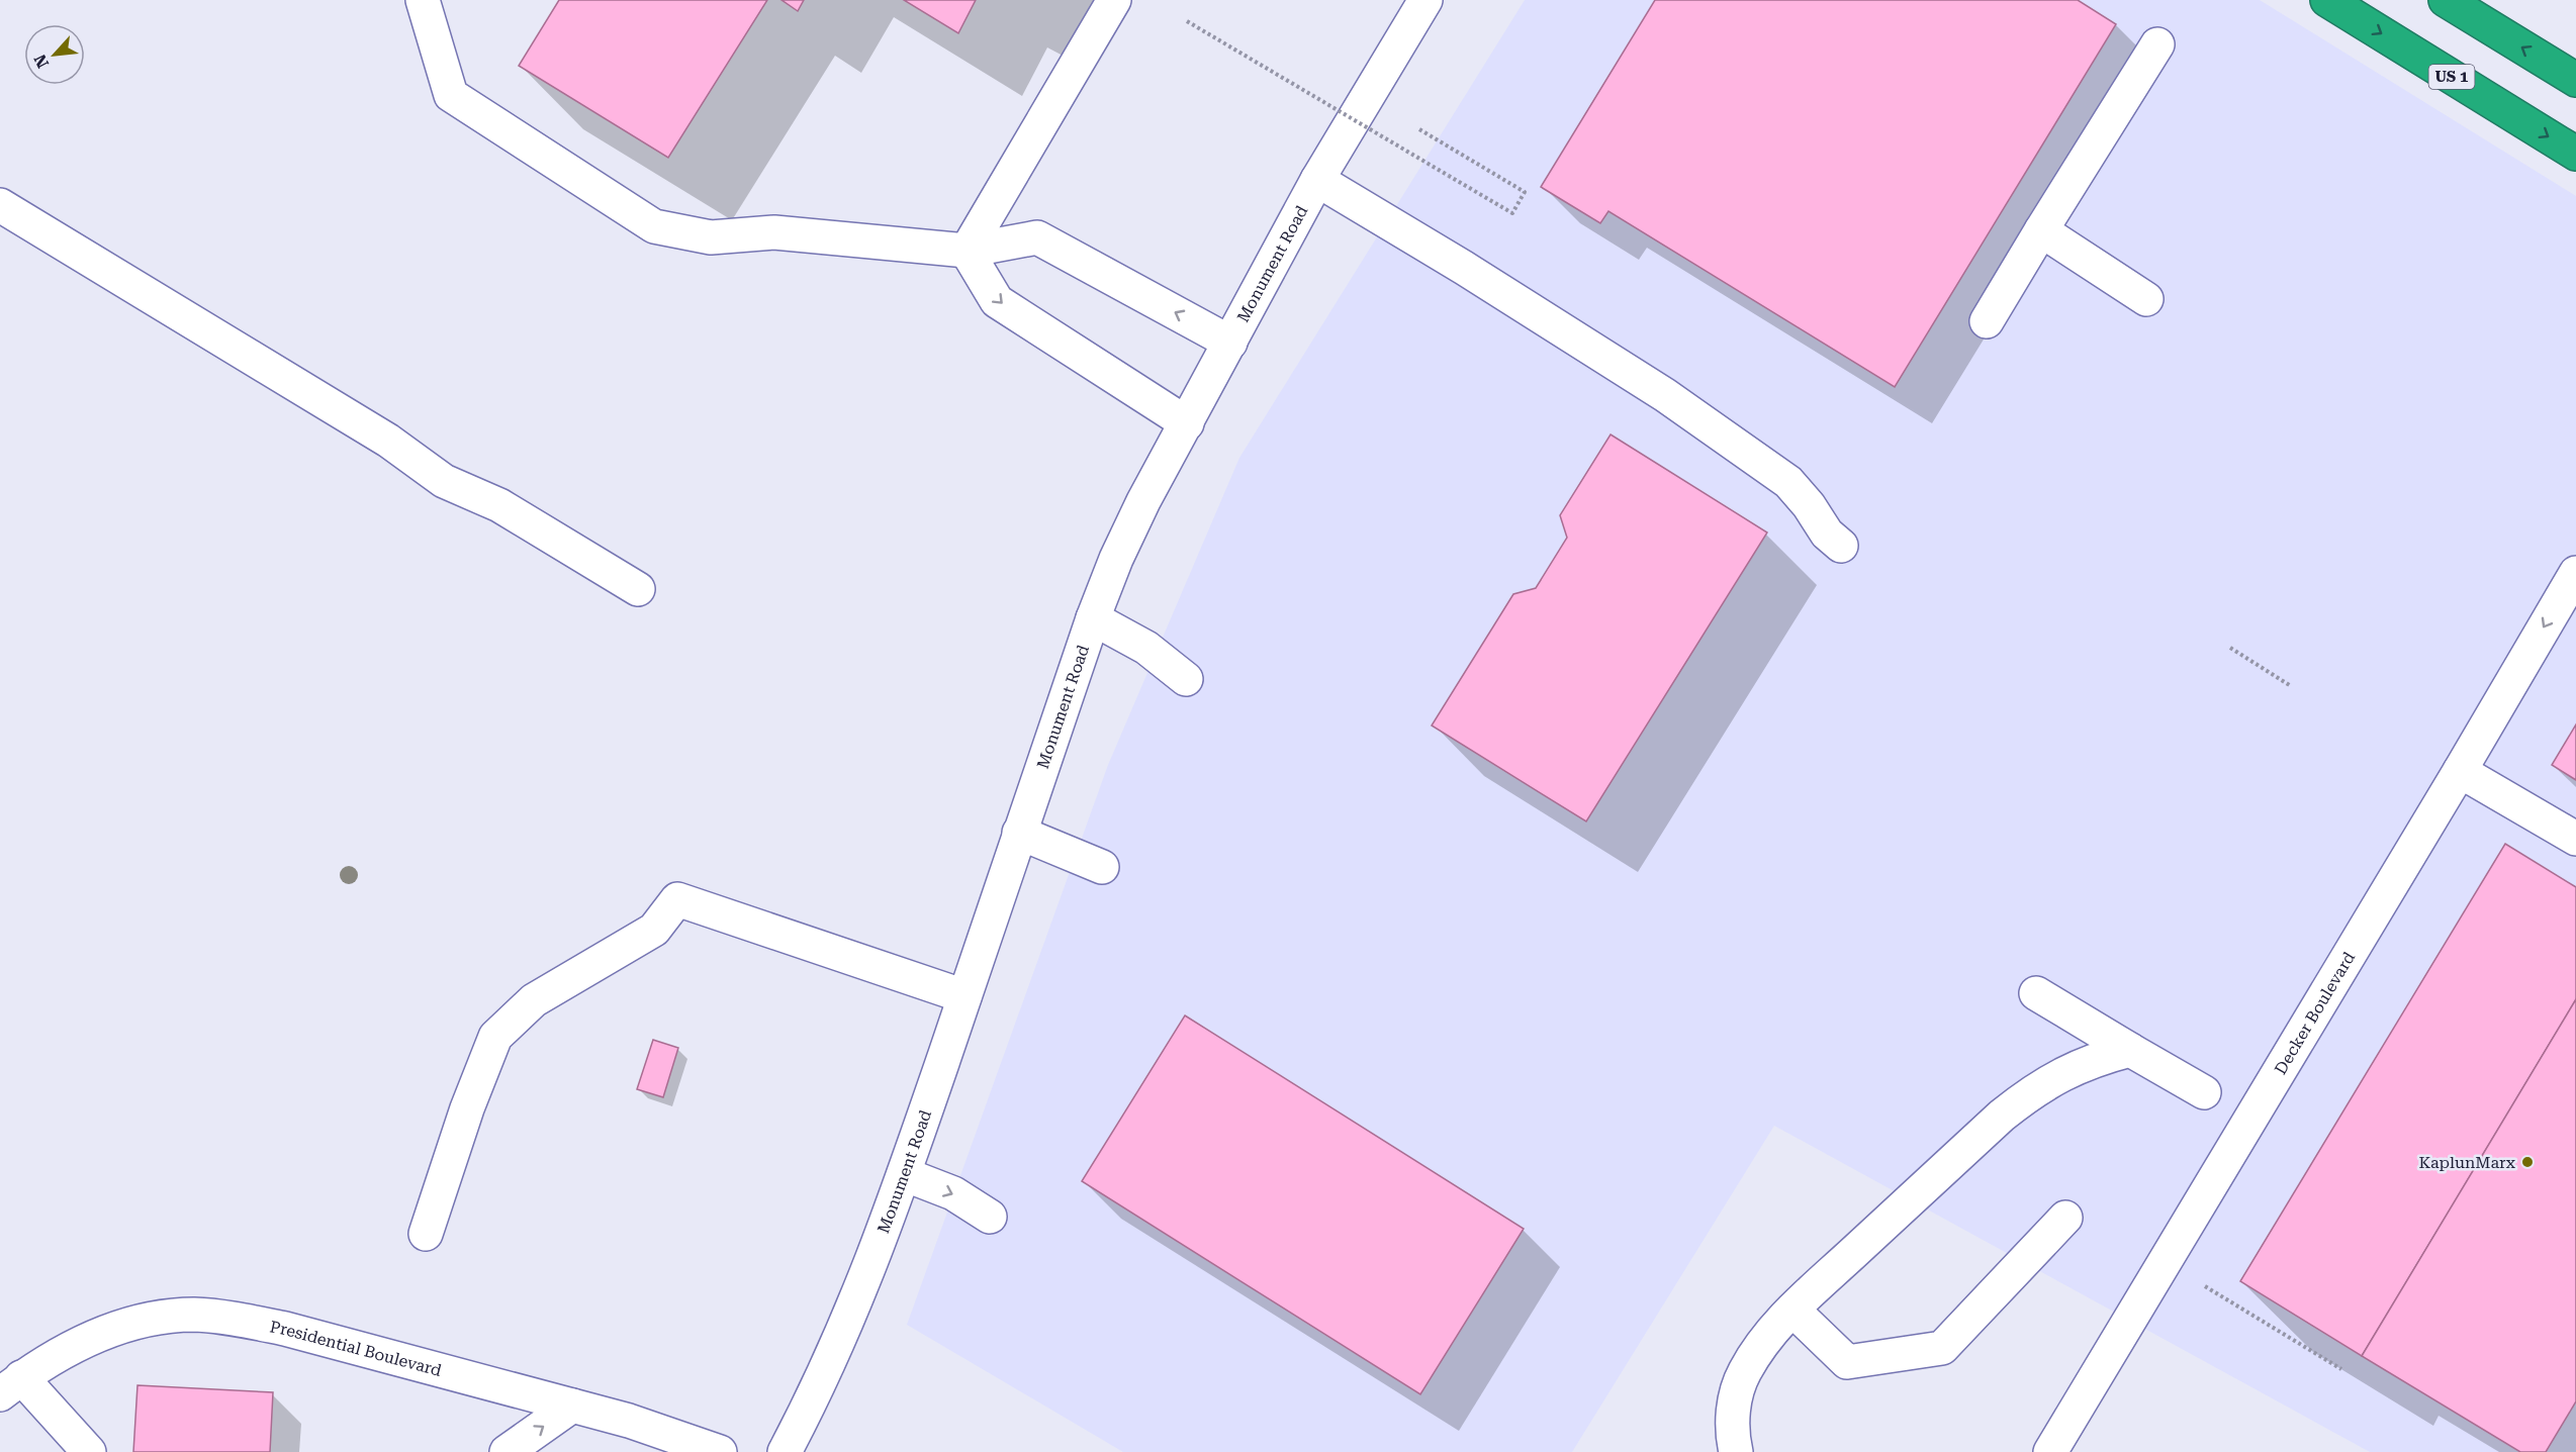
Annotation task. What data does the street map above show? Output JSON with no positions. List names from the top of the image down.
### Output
{
  "streets": {
    "highway": ["US 1"],
    "street": ["Monument Road", "Decker Boulevard", "Presidential Boulevard"]
  },
  "places": ["KaplunMarx"],
  "north": "bottom left"
}
